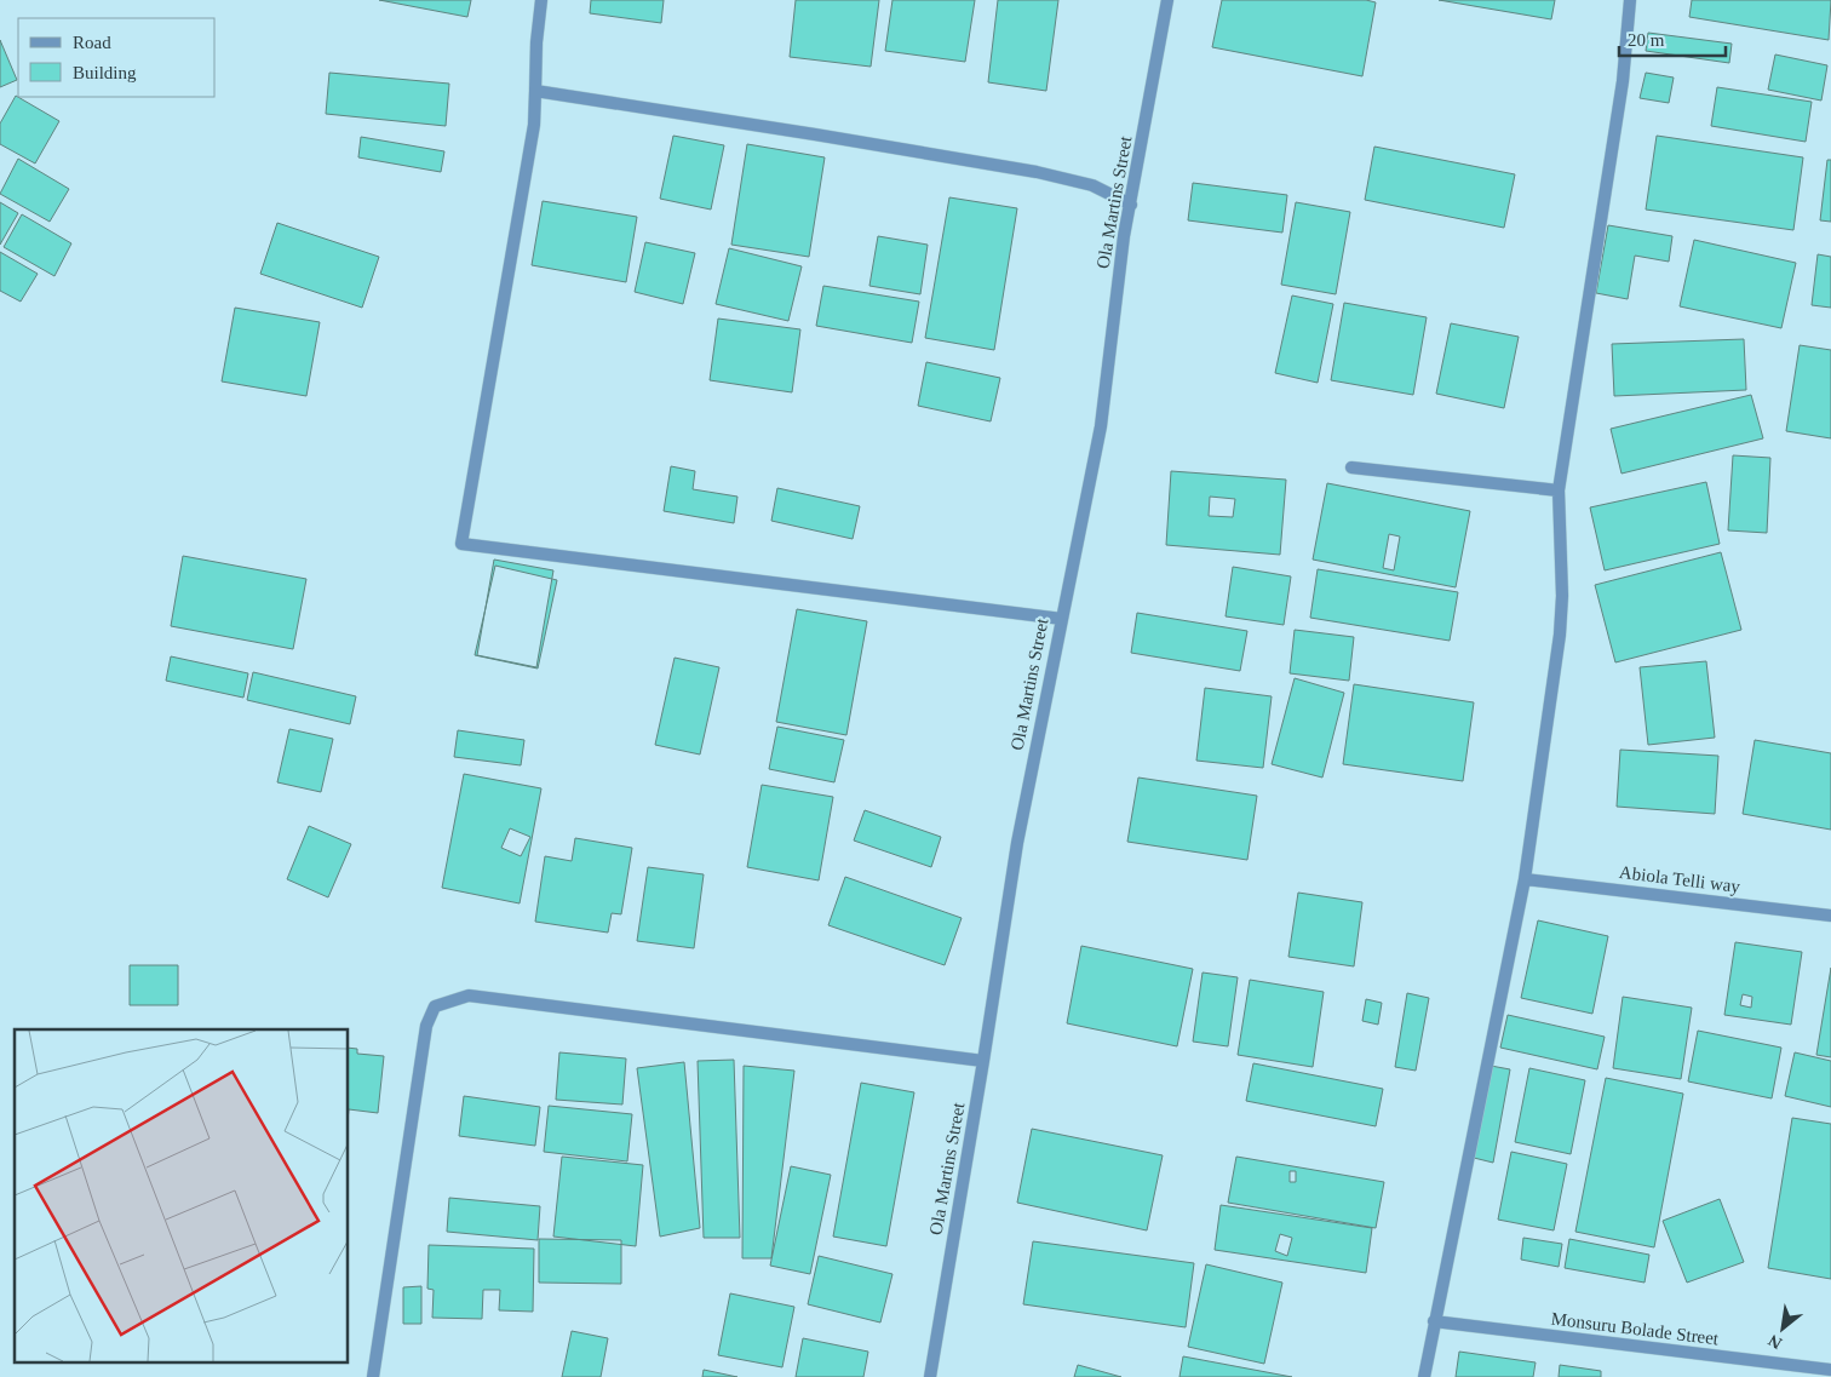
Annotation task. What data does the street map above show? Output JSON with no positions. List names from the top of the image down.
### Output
{
  "streets": {
    "street": ["Ola Martins Street", "Abiola Telli way", "Monsuru Bolade Street"]
  },
  "legend": ["Road", "Building"],
  "scale_bar": "20 m",
  "north": "bottom left"
}
